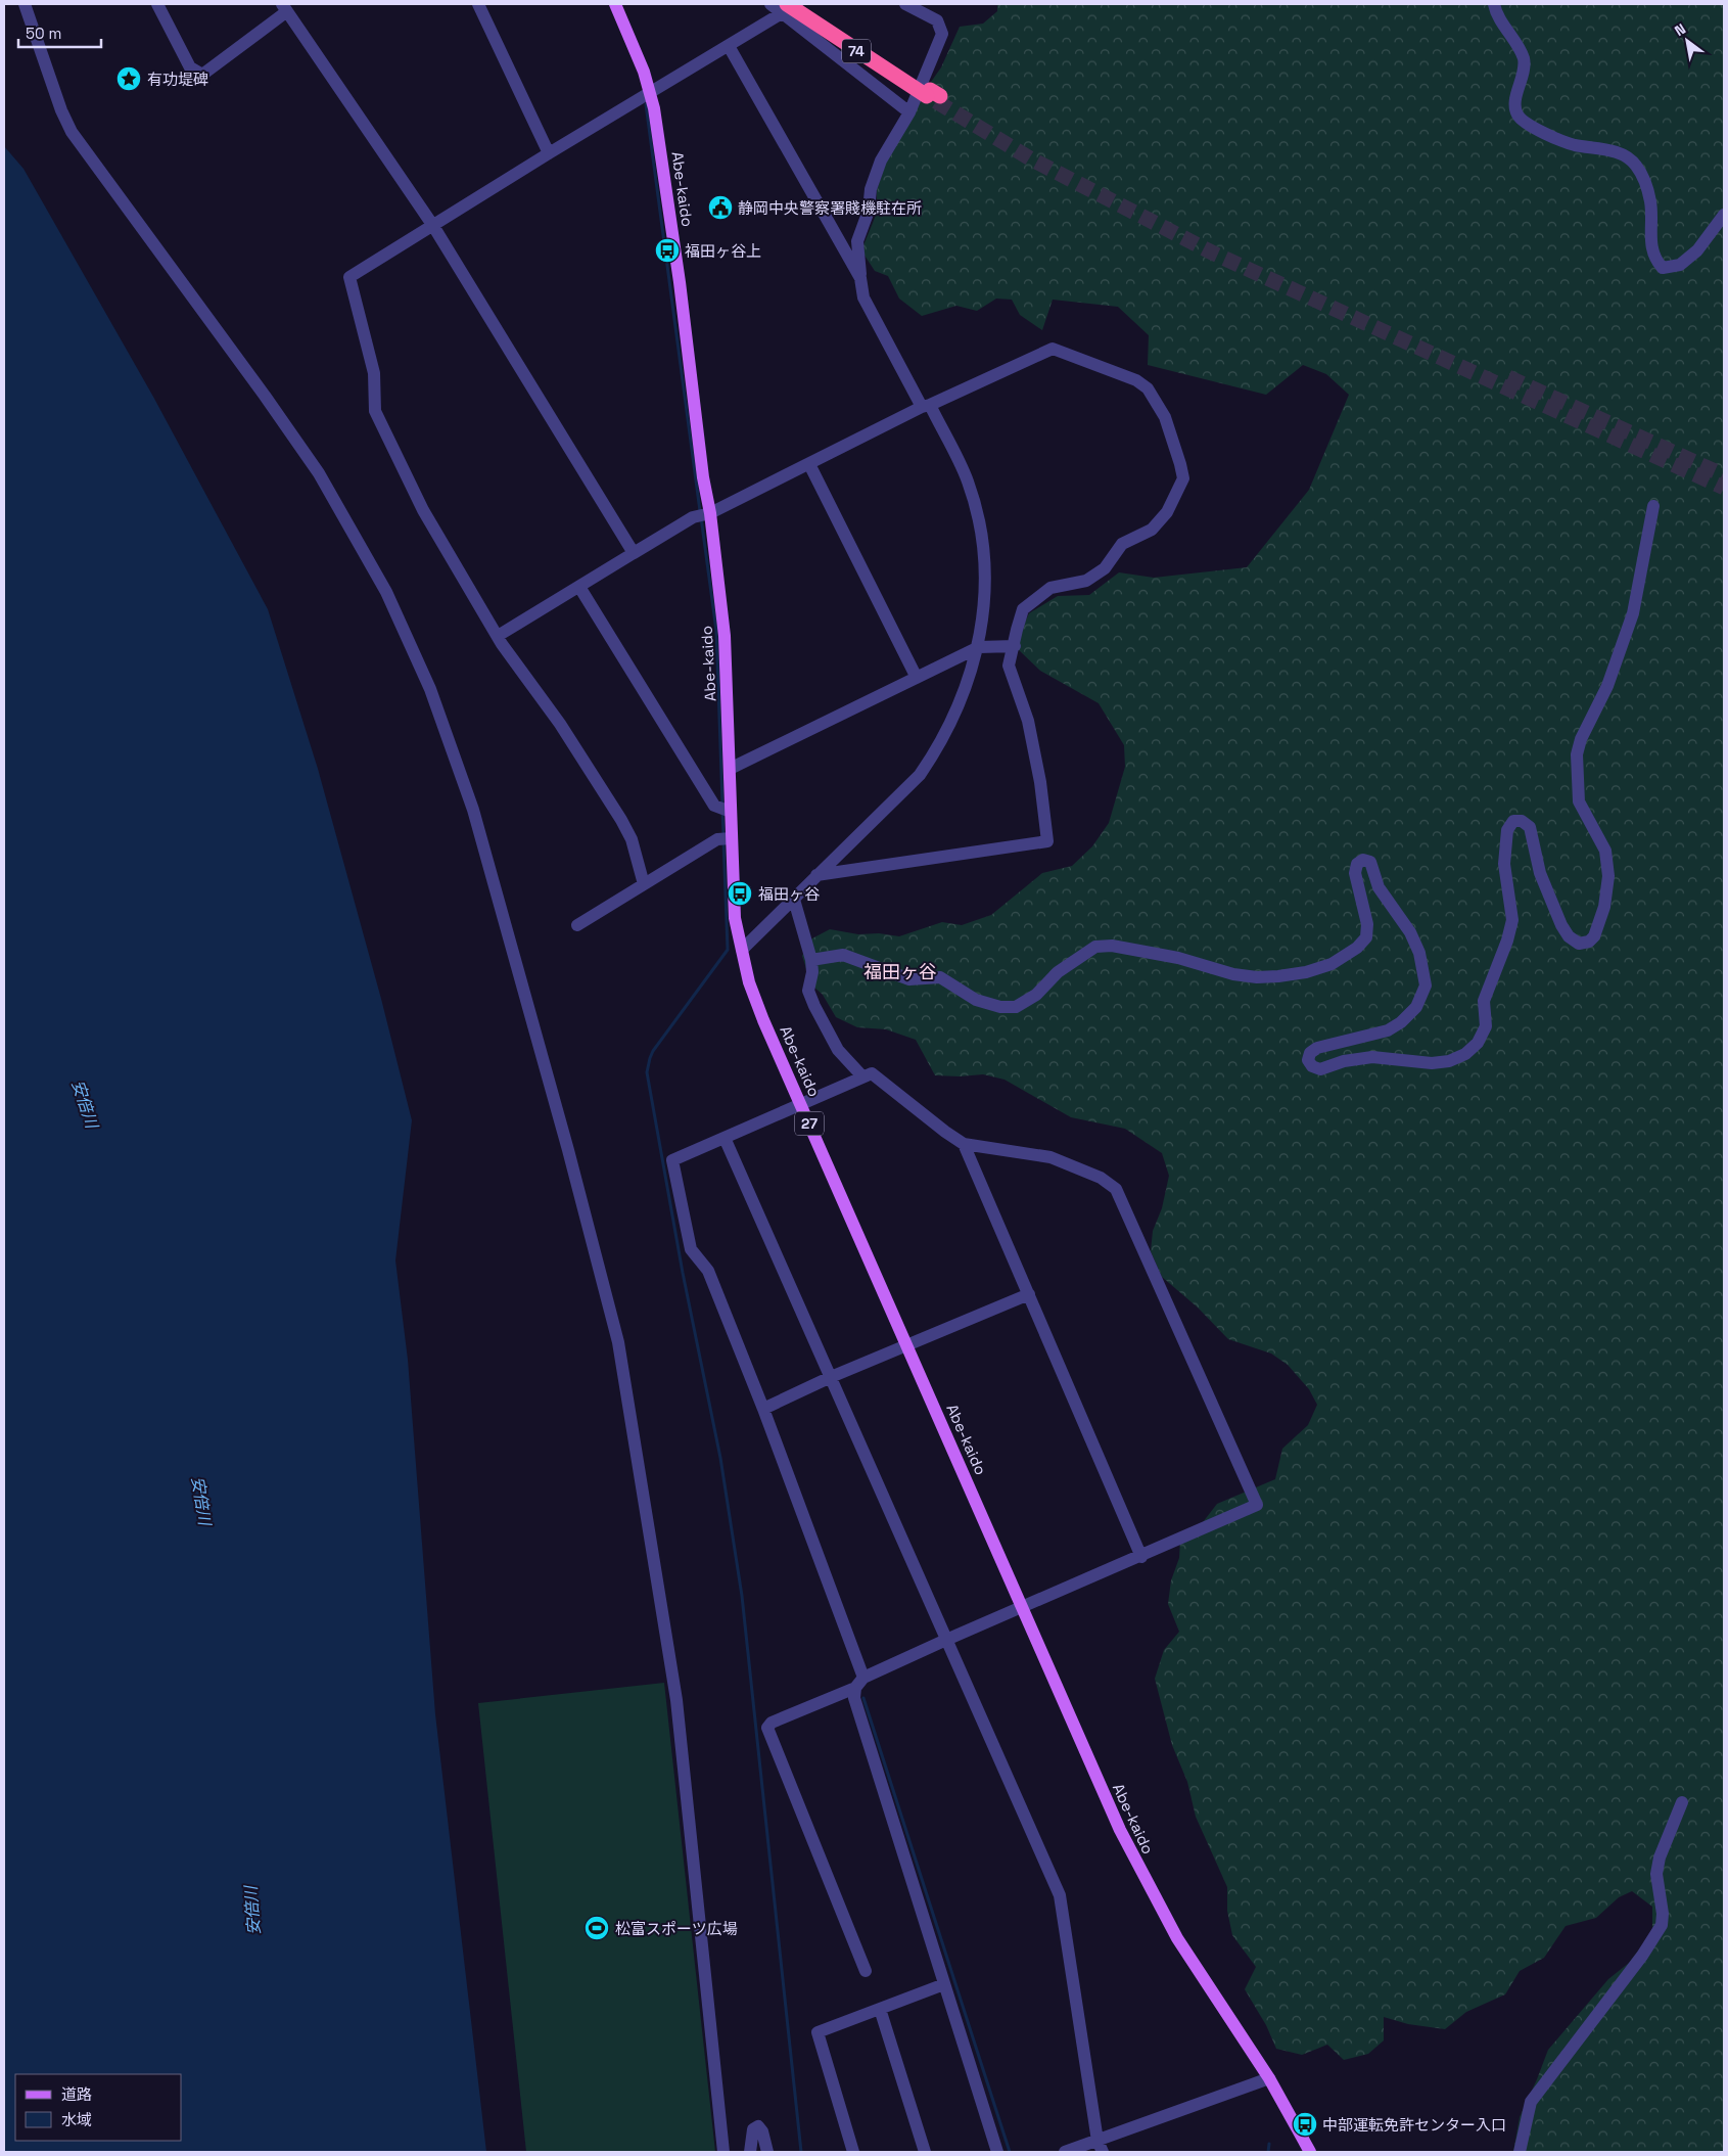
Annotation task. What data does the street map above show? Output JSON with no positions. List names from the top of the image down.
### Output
{
  "streets": {
    "highway": ["74"],
    "main road": ["Abe-kaido", "27"]
  },
  "districts": ["福田ヶ谷"],
  "water": ["安倍川"],
  "places": {
    "place": ["有功堤碑"],
    "public building": ["静岡中央警察署賤機駐在所"],
    "bus stop": ["福田ヶ谷上", "福田ヶ谷", "中部運転免許センター入口"],
    "sports": ["松富スポーツ広場"]
  },
  "legend": ["道路", "水域"],
  "scale_bar": "50 m",
  "north": "top left"
}
